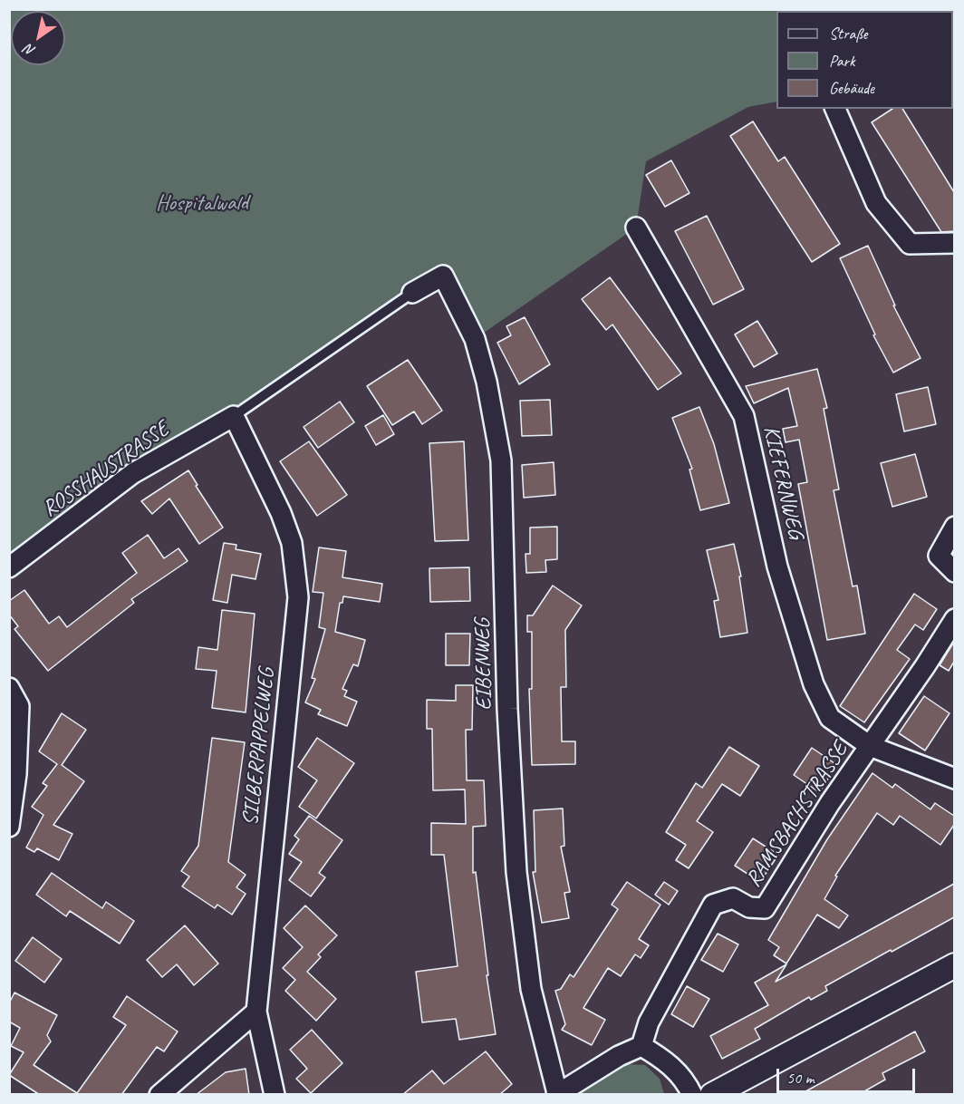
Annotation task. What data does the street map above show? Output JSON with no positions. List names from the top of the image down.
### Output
{
  "streets": {
    "street": [
      "ROSSHAUSTRASSE",
      "KIEFERNWEG",
      "EIBENWEG",
      "SILBERPAPPELWEG",
      "RAMSBACHSTRASSE"
    ]
  },
  "crossings": [
    ["ROSSHAUSTRASSE", "SILBERPAPPELWEG"],
    ["KIEFERNWEG", "RAMSBACHSTRASSE"]
  ],
  "parks": ["Hospitalwald"],
  "legend": ["Straße", "Park", "Gebäude"],
  "scale_bar": "50 m",
  "north": "bottom left"
}
